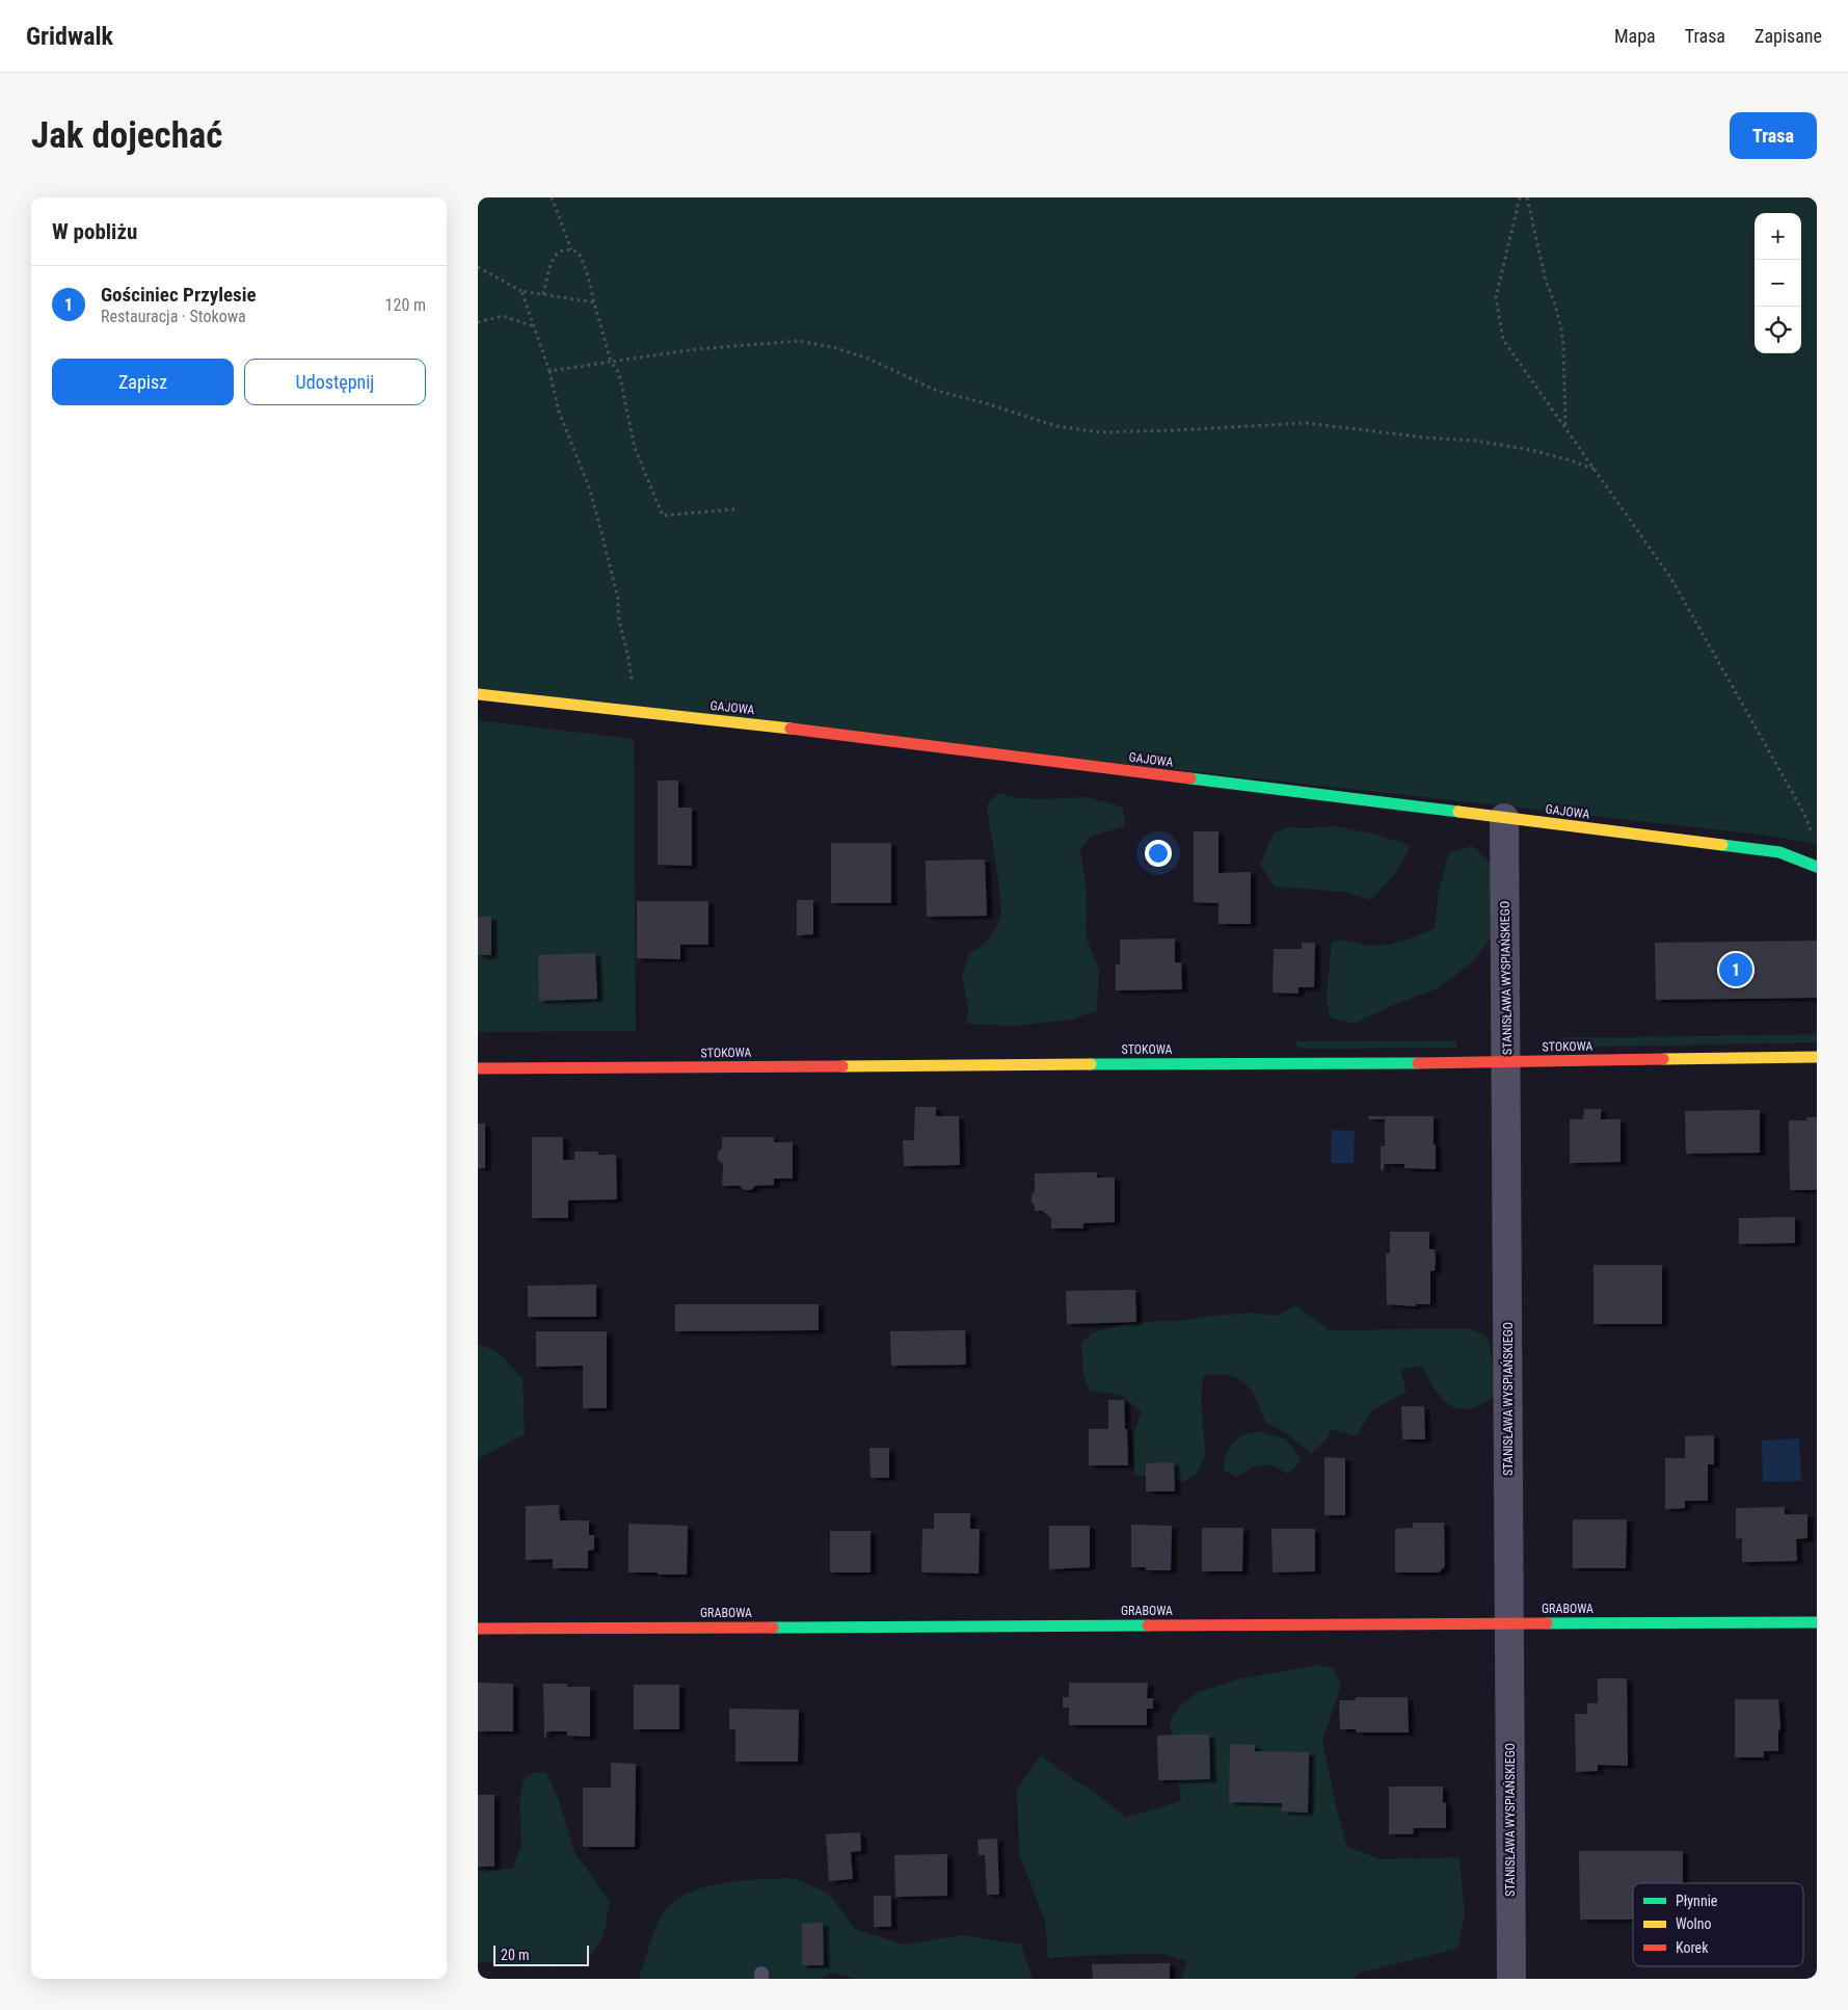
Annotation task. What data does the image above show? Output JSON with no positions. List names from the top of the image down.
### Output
{
  "streets": {
    "street": [
      "GAJOWA",
      "STANISŁAWA WYSPIAŃSKIEGO",
      "STOKOWA",
      "GRABOWA"
    ]
  },
  "crossings": [
    ["GAJOWA", "STANISŁAWA WYSPIAŃSKIEGO"],
    ["STANISŁAWA WYSPIAŃSKIEGO", "STOKOWA"],
    ["STANISŁAWA WYSPIAŃSKIEGO", "GRABOWA"]
  ],
  "legend": ["Płynnie", "Wolno", "Korek"],
  "scale_bar": "20 m",
  "page": {
    "header": "Gridwalk",
    "nav": ["Mapa", "Trasa", "Zapisane"],
    "buttons": [
      "Trasa",
      ["Zapisz", "Udostępnij"]
    ],
    "title": "Jak dojechać",
    "heading": "W pobliżu",
    "map_buttons": ["+", "−"],
    "list": [
      {
        "mark": "1",
        "name": "Gościniec Przylesie",
        "note": "Restauracja · Stokowa",
        "value": "120 m"
      }
    ],
    "pins": "1",
    "scale": "20 m"
  }
}
